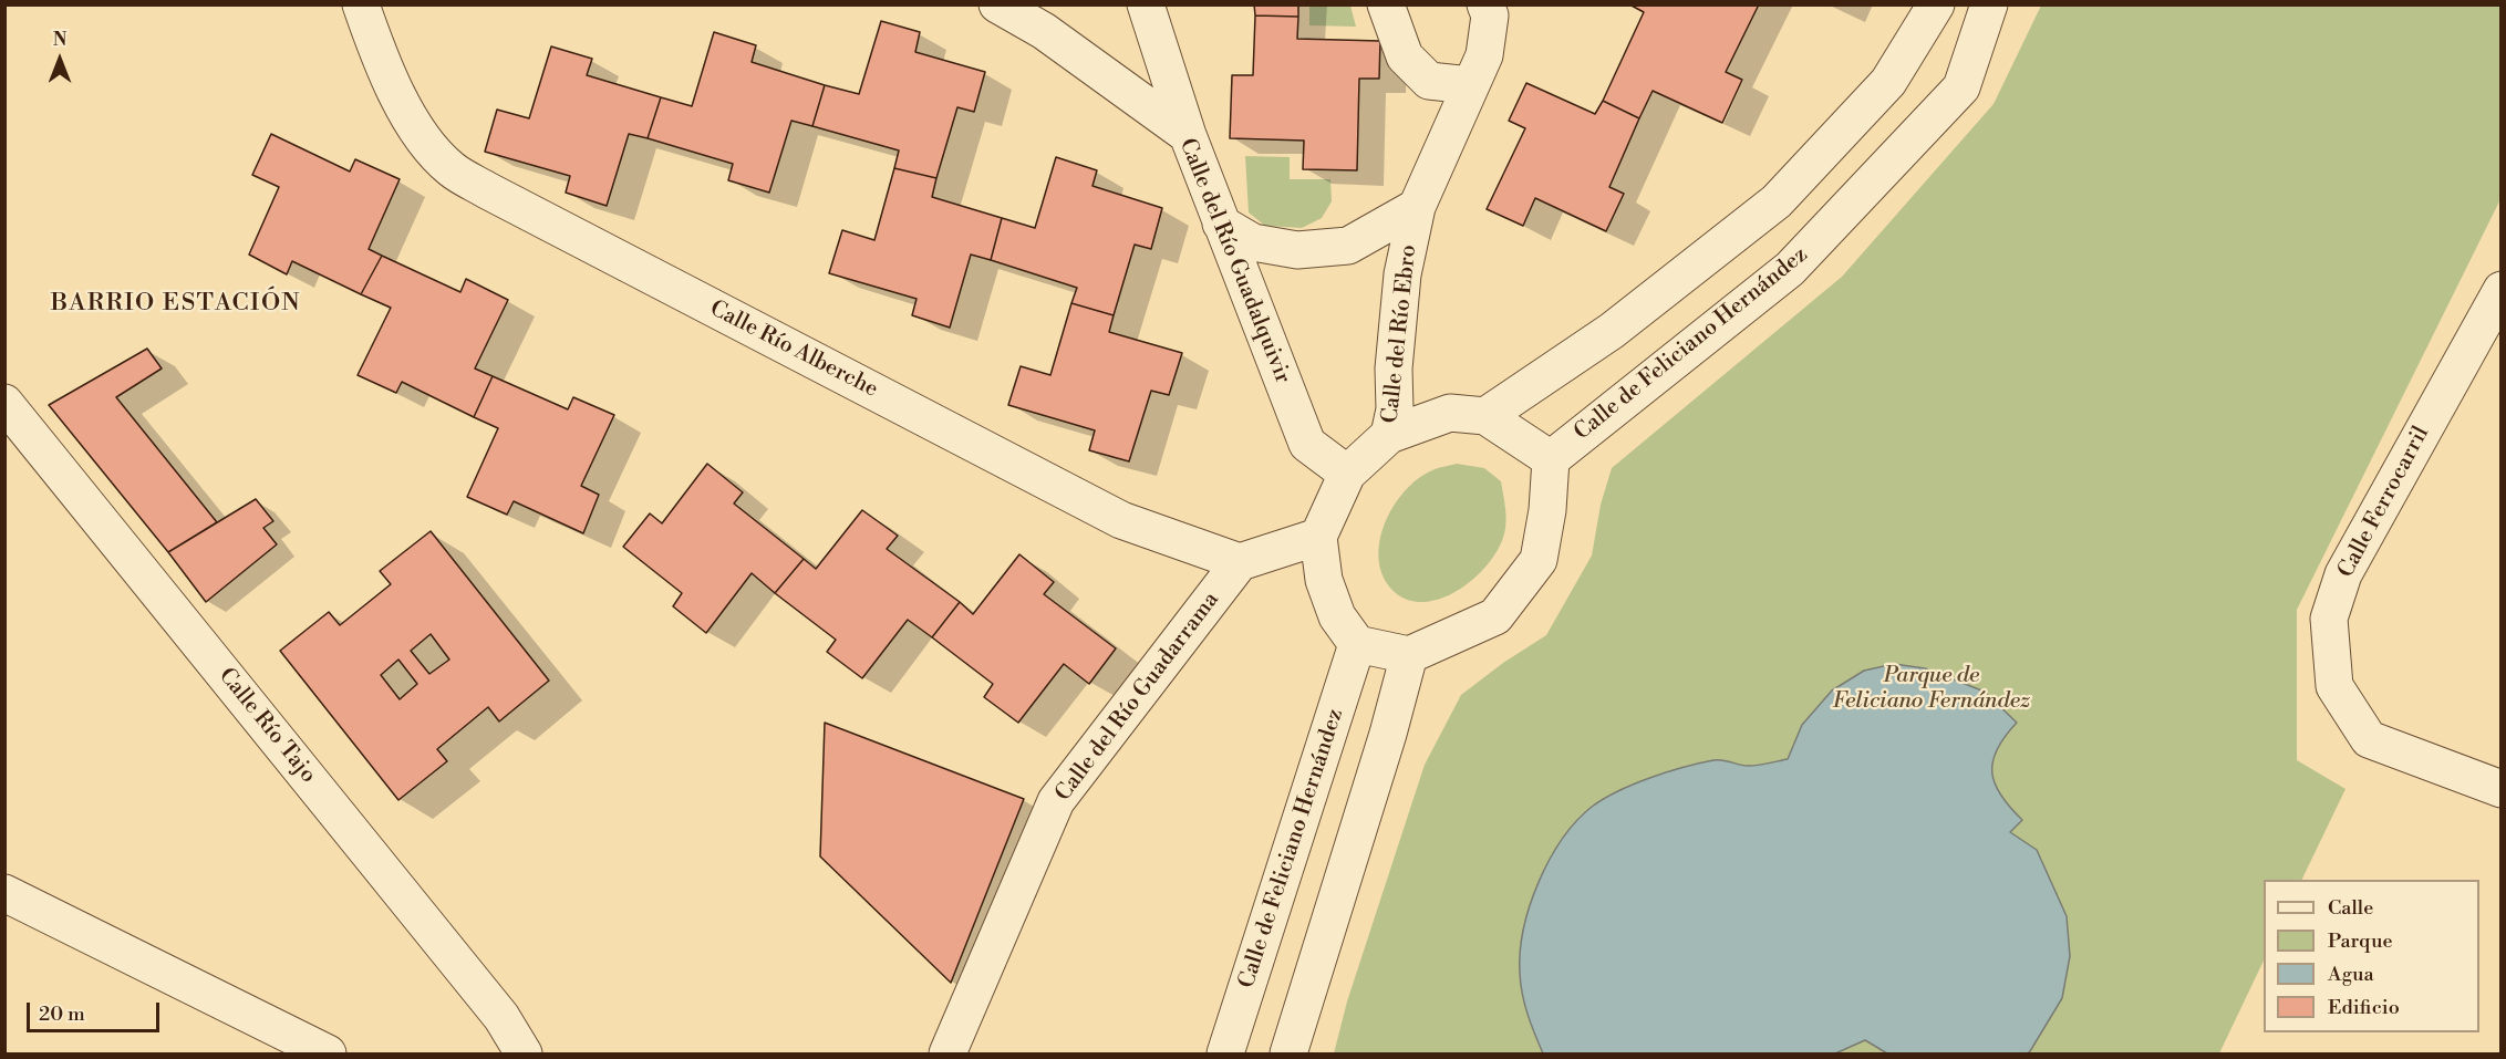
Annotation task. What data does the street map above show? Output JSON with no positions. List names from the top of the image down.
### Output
{
  "streets": {
    "street": [
      "Calle del Río Guadalquivir",
      "Calle del Río Ebro",
      "Calle de Feliciano Hernández",
      "Calle Río Alberche",
      "Calle Ferrocarril",
      "Calle del Río Guadarrama",
      "Calle Río Tajo"
    ]
  },
  "crossings": [
    ["Calle del Río Guadalquivir", "Calle del Río Ebro"],
    ["Calle del Río Guadalquivir", "Calle de Feliciano Hernández"],
    ["Calle del Río Ebro", "Calle de Feliciano Hernández"],
    ["Calle Río Alberche", "Calle del Río Guadarrama"]
  ],
  "districts": ["BARRIO ESTACIÓN"],
  "parks": ["Parque de Feliciano Fernández"],
  "legend": [
    "Calle",
    "Parque",
    "Agua",
    "Edificio"
  ],
  "scale_bar": "20 m",
  "north": "top"
}
